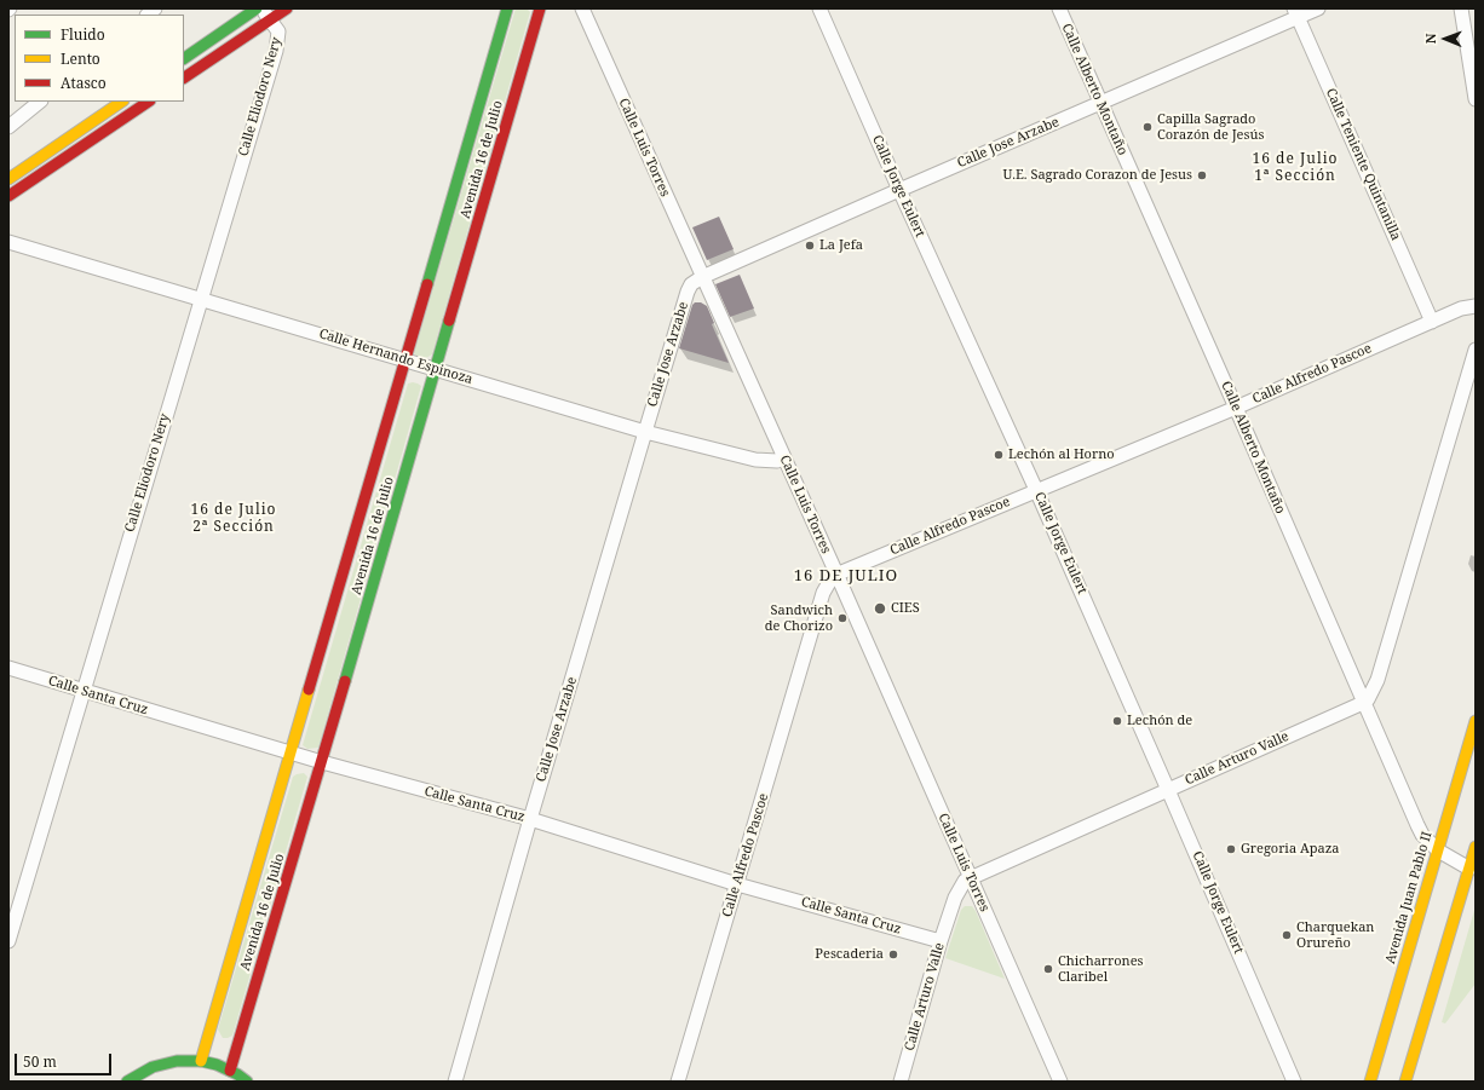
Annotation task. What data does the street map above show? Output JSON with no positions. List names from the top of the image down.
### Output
{
  "streets": {
    "main road": ["Avenida 16 de Julio", "Avenida Juan Pablo II"],
    "street": [
      "Calle Alberto Montaño",
      "Calle Eliodoro Nery",
      "Calle Jose Arzabe",
      "Calle Luis Torres",
      "Calle Teniente Quintanilla",
      "Calle Jorge Eulert",
      "Calle Hernando Espinoza",
      "Calle Alfredo Pascoe",
      "Calle Santa Cruz",
      "Calle Arturo Valle"
    ]
  },
  "crossings": [
    ["Calle Alberto Montaño", "Calle Jose Arzabe"],
    ["Calle Alberto Montaño", "Calle Alfredo Pascoe"],
    ["Calle Alberto Montaño", "Calle Arturo Valle"],
    ["Calle Alberto Montaño", "Avenida Juan Pablo II"],
    ["Calle Eliodoro Nery", "Calle Hernando Espinoza"],
    ["Calle Eliodoro Nery", "Calle Santa Cruz"],
    ["Calle Jose Arzabe", "Calle Luis Torres"],
    ["Calle Jose Arzabe", "Calle Teniente Quintanilla"],
    ["Calle Jose Arzabe", "Calle Jorge Eulert"],
    ["Calle Jose Arzabe", "Calle Hernando Espinoza"],
    ["Calle Jose Arzabe", "Calle Santa Cruz"],
    ["Calle Luis Torres", "Calle Hernando Espinoza"],
    ["Calle Luis Torres", "Calle Alfredo Pascoe"],
    ["Calle Luis Torres", "Calle Arturo Valle"],
    ["Avenida 16 de Julio", "Calle Hernando Espinoza"],
    ["Avenida 16 de Julio", "Calle Santa Cruz"],
    ["Calle Teniente Quintanilla", "Calle Alfredo Pascoe"],
    ["Calle Jorge Eulert", "Calle Alfredo Pascoe"],
    ["Calle Jorge Eulert", "Calle Arturo Valle"],
    ["Calle Alfredo Pascoe", "Calle Santa Cruz"],
    ["Calle Santa Cruz", "Calle Arturo Valle"]
  ],
  "districts": ["16 de Julio 1ª Sección", "16 de Julio 2ª Sección", "16 DE JULIO"],
  "places": [
    "Capilla Sagrado Corazón de Jesús",
    "U.E. Sagrado Corazon de Jesus",
    "La Jefa",
    "Lechón al Horno",
    "CIES",
    "Sandwich de Chorizo",
    "Lechón de",
    "Gregoria Apaza",
    "Charquekan Orureño",
    "Pescaderia",
    "Chicharrones Claribel"
  ],
  "legend": ["Fluido", "Lento", "Atasco"],
  "scale_bar": "50 m",
  "north": "left"
}
